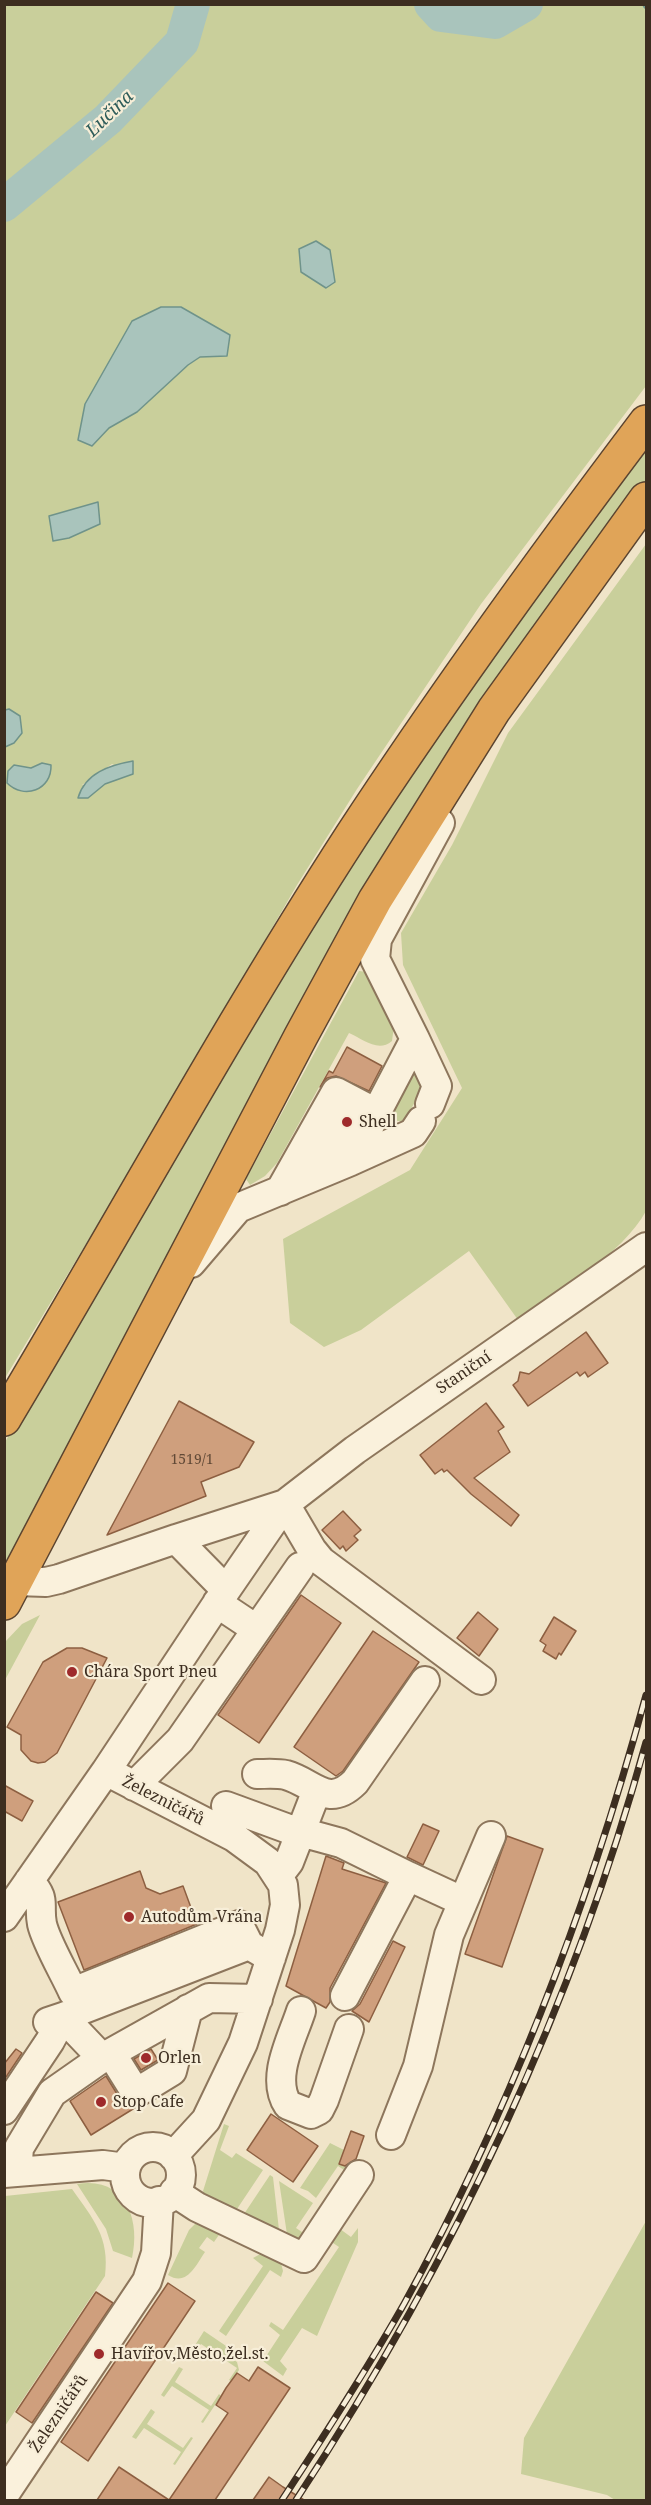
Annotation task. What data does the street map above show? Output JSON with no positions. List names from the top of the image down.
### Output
{
  "streets": {
    "street": ["Staniční", "Železničářů"]
  },
  "crossings": [
    ["Staniční", "Železničářů"]
  ],
  "water": ["Lučina"],
  "places": [
    "Shell",
    "Chára Sport Pneu",
    "Autodům Vrána",
    "Orlen",
    "Stop Cafe",
    "Havířov,Město,žel.st."
  ],
  "house_numbers": ["1519/1"]
}
